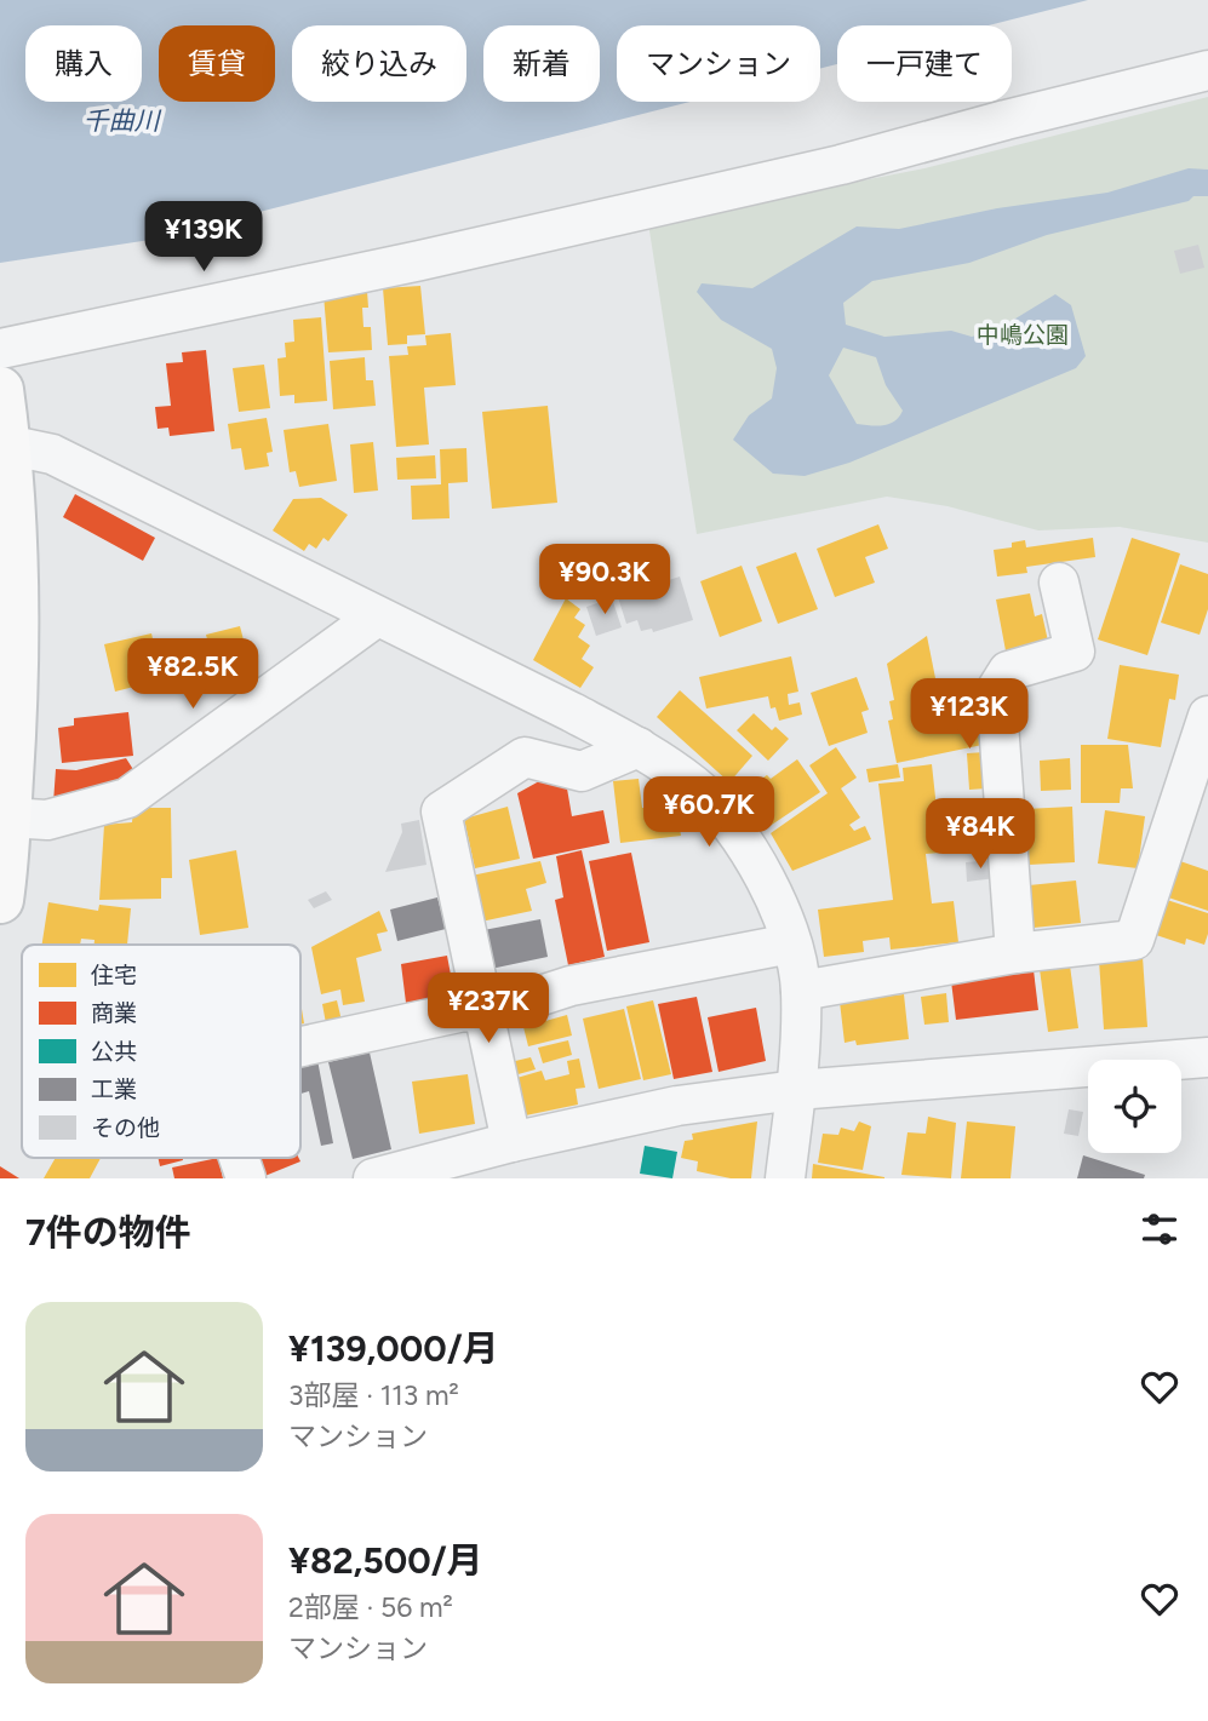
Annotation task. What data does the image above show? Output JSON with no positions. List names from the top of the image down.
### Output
{
  "water": ["千曲川"],
  "parks": ["中嶋公園"],
  "legend": [
    "住宅",
    "商業",
    "公共",
    "工業",
    "その他"
  ],
  "page": {
    "chip": [
      "購入",
      "賃貸",
      "絞り込み",
      "新着",
      "マンション",
      "一戸建て"
    ],
    "price": [
      "¥139K",
      "¥90.3K",
      "¥82.5K",
      "¥123K",
      "¥60.7K",
      "¥84K",
      "¥237K"
    ],
    "heading": "7件の物件",
    "list": [
      {
        "name": "¥139,000/月",
        "note": "3部屋 · 113 m² · マンション"
      },
      {
        "name": "¥82,500/月",
        "note": "2部屋 · 56 m² · マンション"
      }
    ]
  }
}
